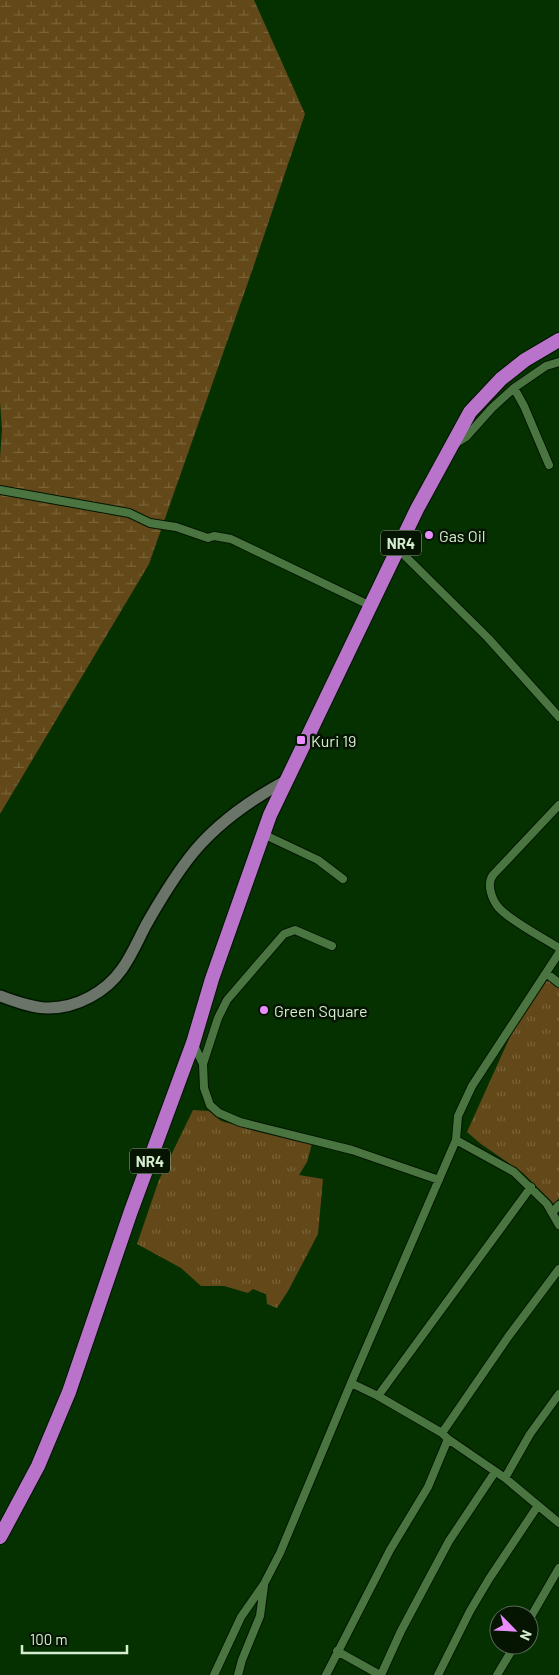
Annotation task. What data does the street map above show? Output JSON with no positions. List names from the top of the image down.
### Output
{
  "streets": {
    "highway": ["NR4"]
  },
  "places": {
    "other": ["Gas Oil", "Green Square"],
    "transit": ["Kuri 19"]
  },
  "scale_bar": "100 m",
  "north": "bottom right"
}
